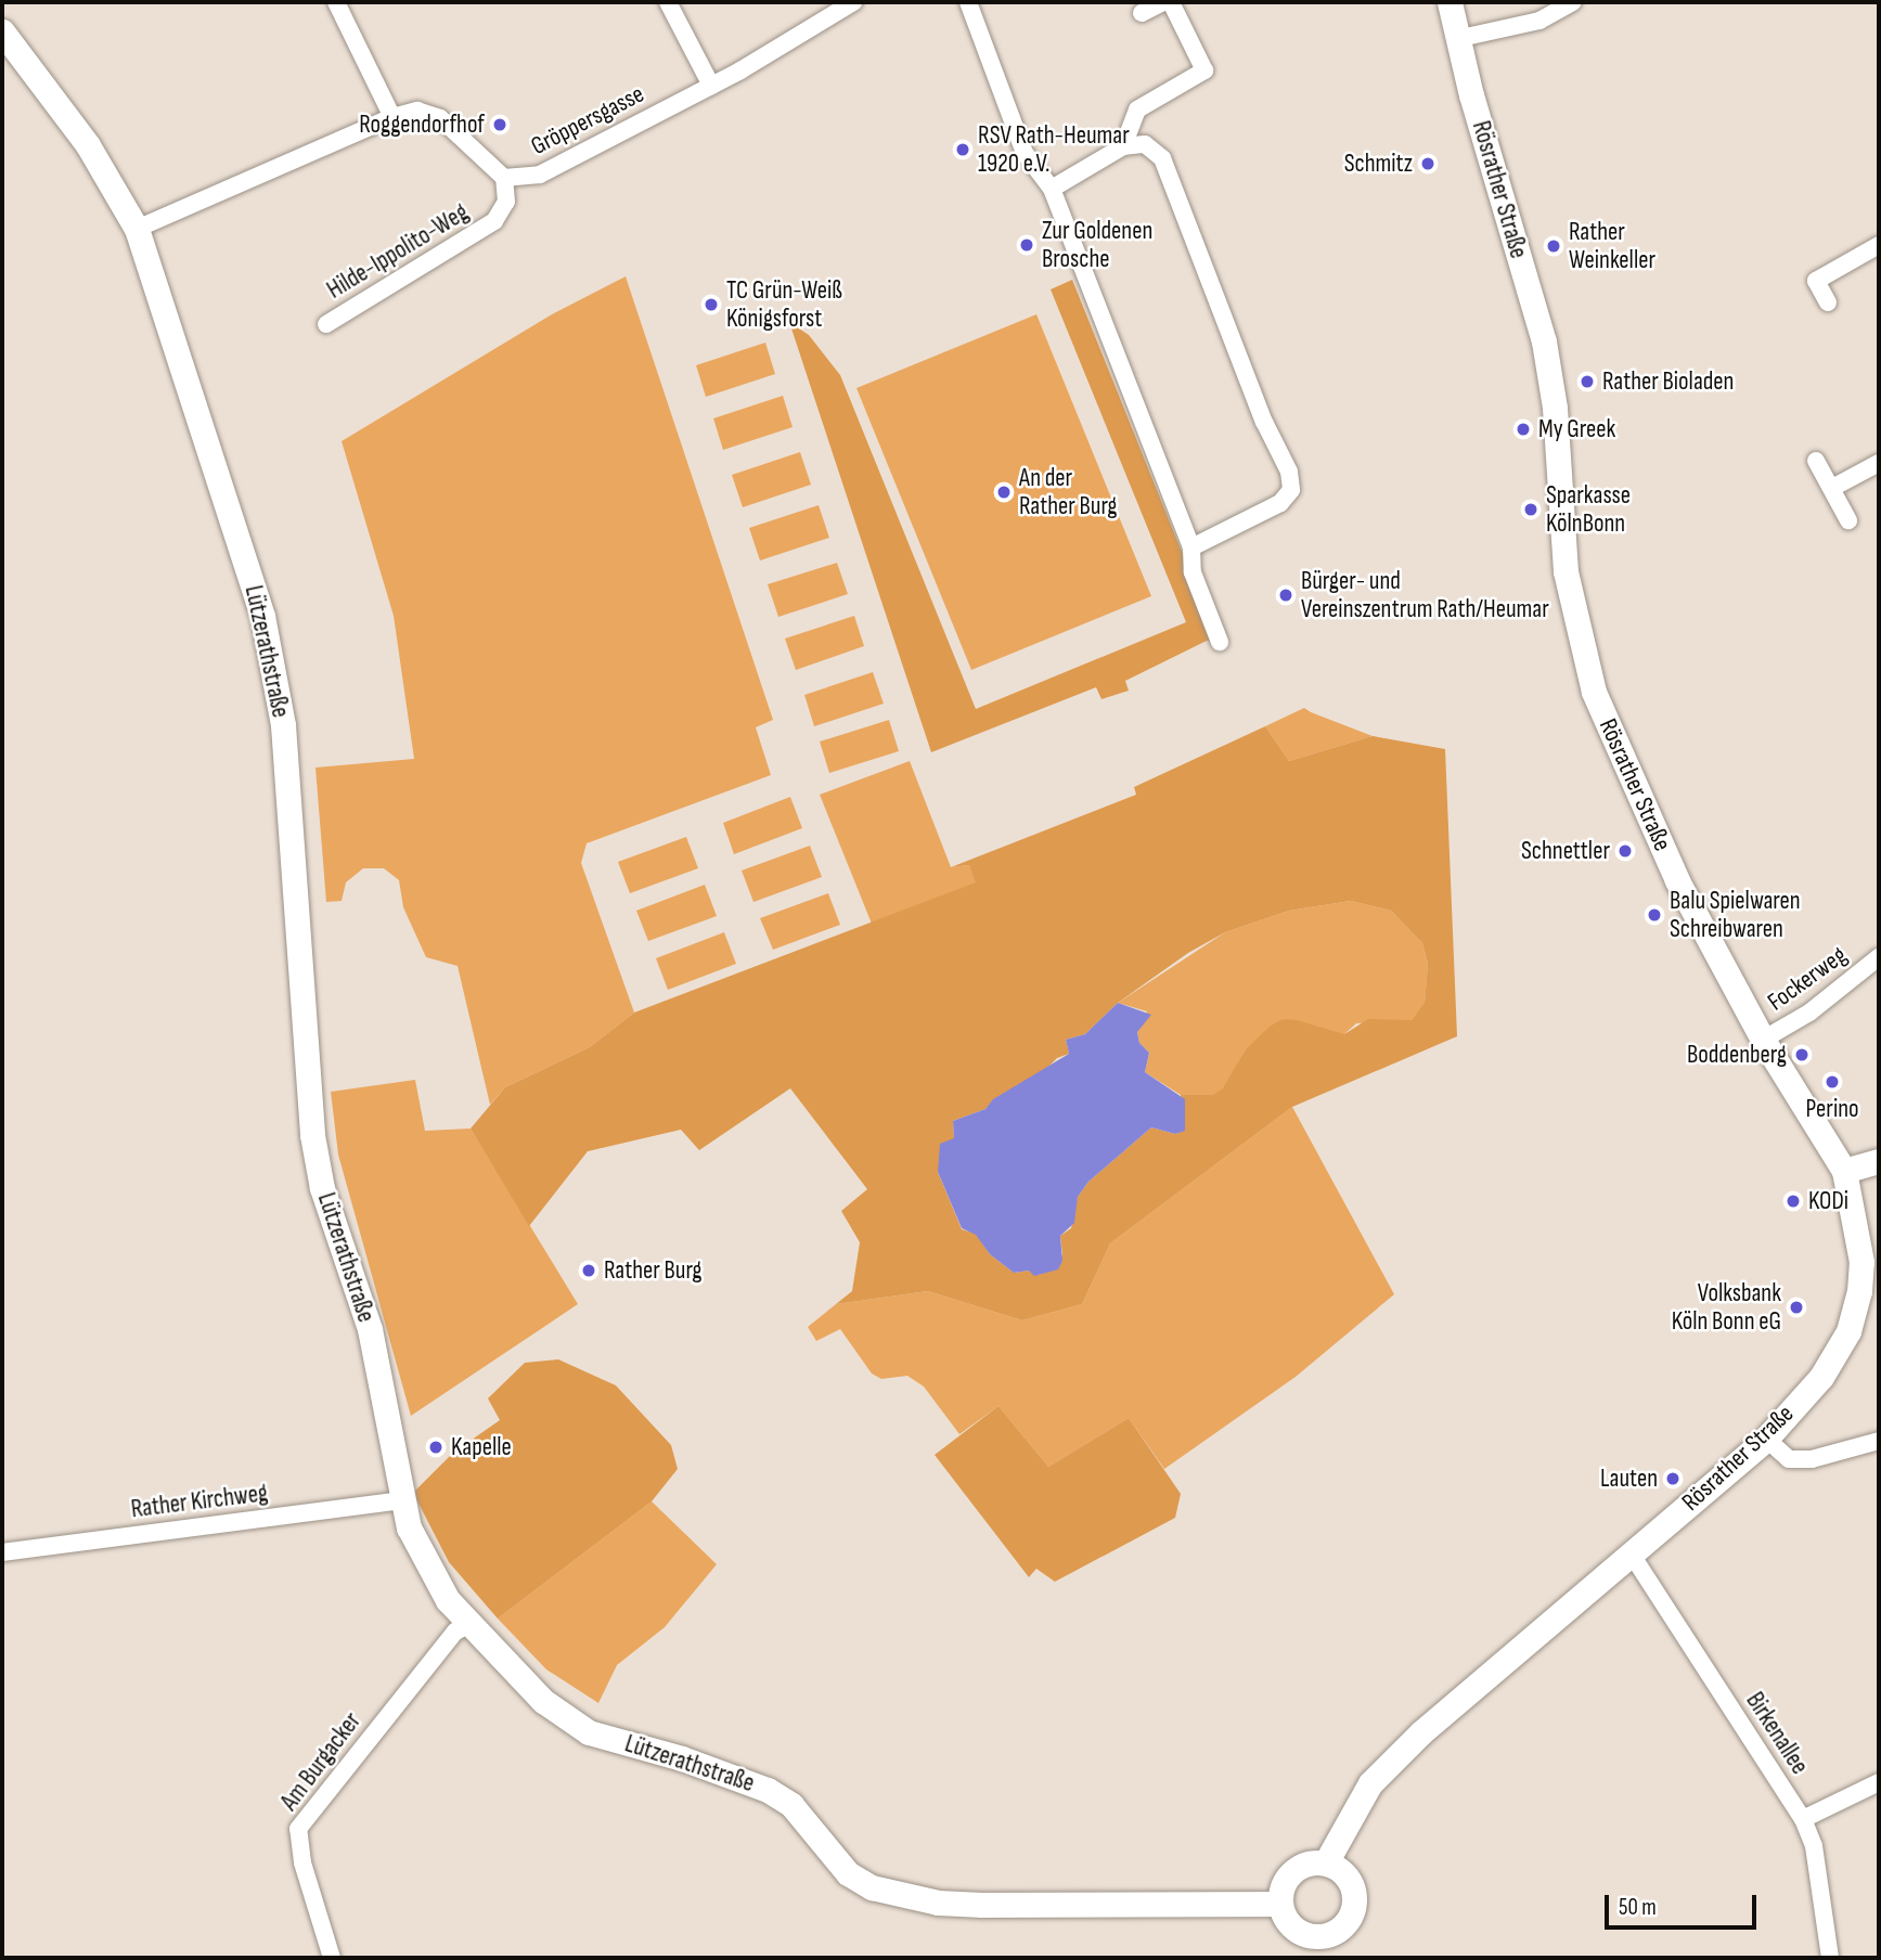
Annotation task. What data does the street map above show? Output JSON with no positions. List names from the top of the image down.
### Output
{
  "streets": {
    "street": [
      "Gröppersgasse",
      "Rösrather Straße",
      "Hilde-Ippolito-Weg",
      "Lützerathstraße",
      "Fockerweg",
      "Rather Kirchweg",
      "Birkenallee",
      "Am Burgacker"
    ]
  },
  "crossings": [
    ["Gröppersgasse", "Hilde-Ippolito-Weg"],
    ["Rösrather Straße", "Lützerathstraße"],
    ["Rösrather Straße", "Fockerweg"],
    ["Rösrather Straße", "Birkenallee"],
    ["Lützerathstraße", "Rather Kirchweg"],
    ["Lützerathstraße", "Am Burgacker"]
  ],
  "places": [
    "Roggendorfhof",
    "RSV Rath-Heumar 1920 e.V.",
    "Schmitz",
    "Zur Goldenen Brosche",
    "Rather Weinkeller",
    "TC Grün-Weiß Königsforst",
    "Rather Bioladen",
    "My Greek",
    "An der Rather Burg",
    "Sparkasse KölnBonn",
    "Bürger- und Vereinszentrum Rath/Heumar",
    "Schnettler",
    "Balu Spielwaren Schreibwaren",
    "Boddenberg",
    "Perino",
    "KODi",
    "Rather Burg",
    "Volksbank Köln Bonn eG",
    "Kapelle",
    "Lauten"
  ],
  "scale_bar": "50 m"
}
